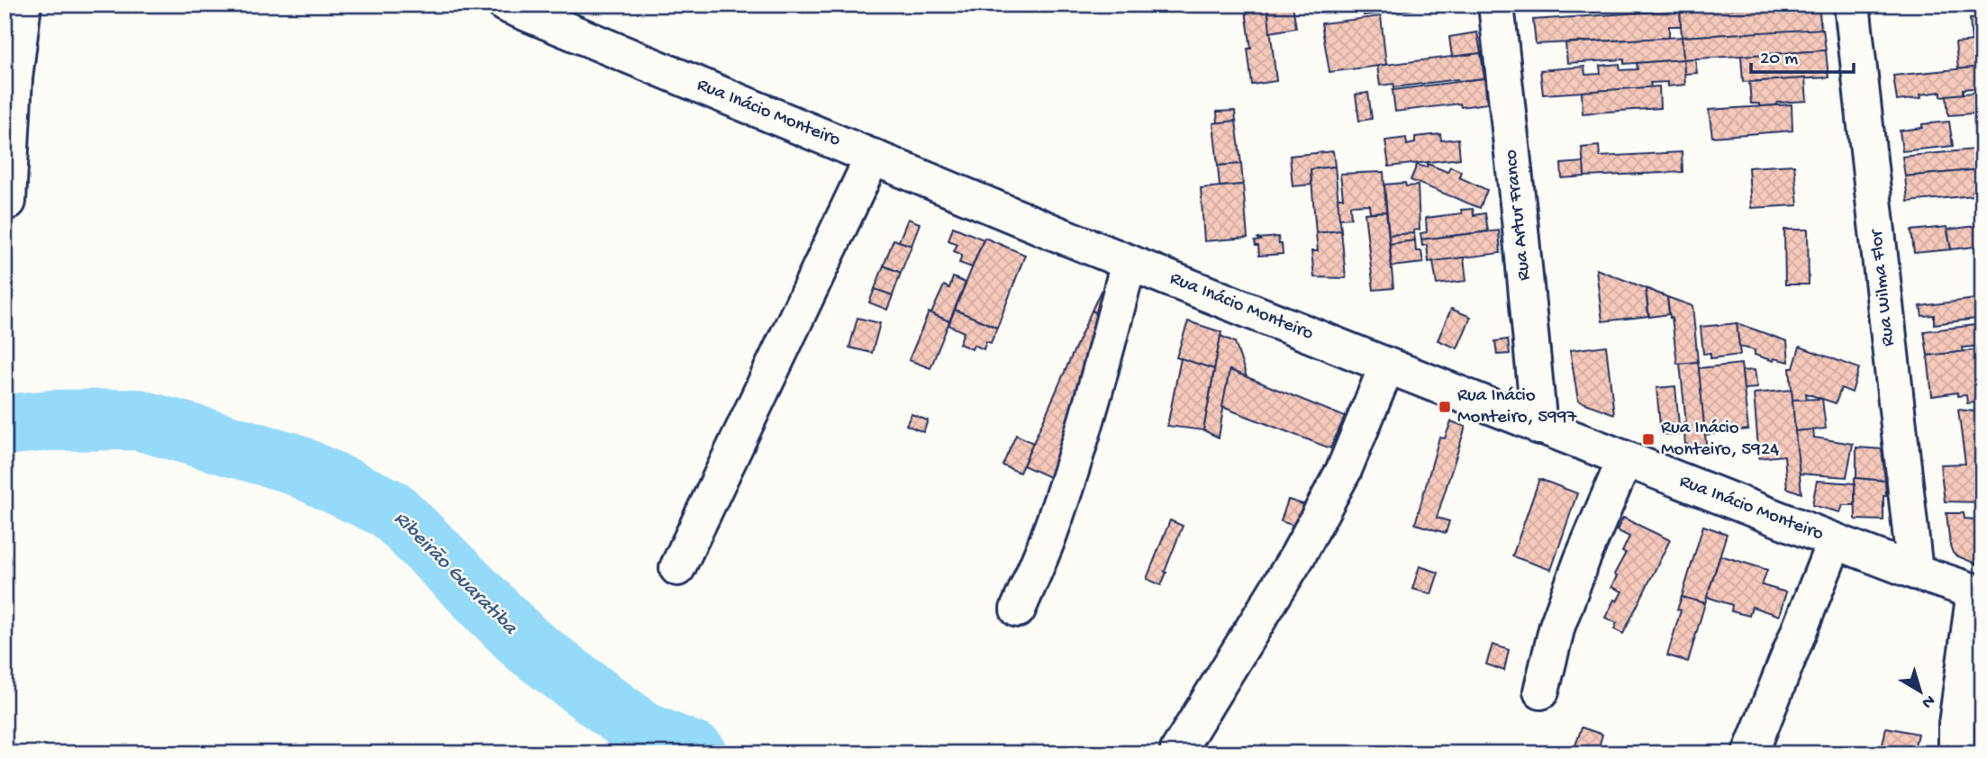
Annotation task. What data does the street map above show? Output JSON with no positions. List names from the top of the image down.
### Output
{
  "streets": {
    "street": ["Rua Inácio Monteiro", "Rua Artur Franco", "Rua Wilma Flor"]
  },
  "crossings": [
    ["Rua Inácio Monteiro", "Rua Artur Franco"],
    ["Rua Inácio Monteiro", "Rua Wilma Flor"]
  ],
  "water": ["Ribeirão Guaratiba"],
  "places": {
    "transit": ["Rua Inácio Monteiro, 5997", "Rua Inácio Monteiro, 5924"]
  },
  "scale_bar": "20 m",
  "north": "bottom right"
}
